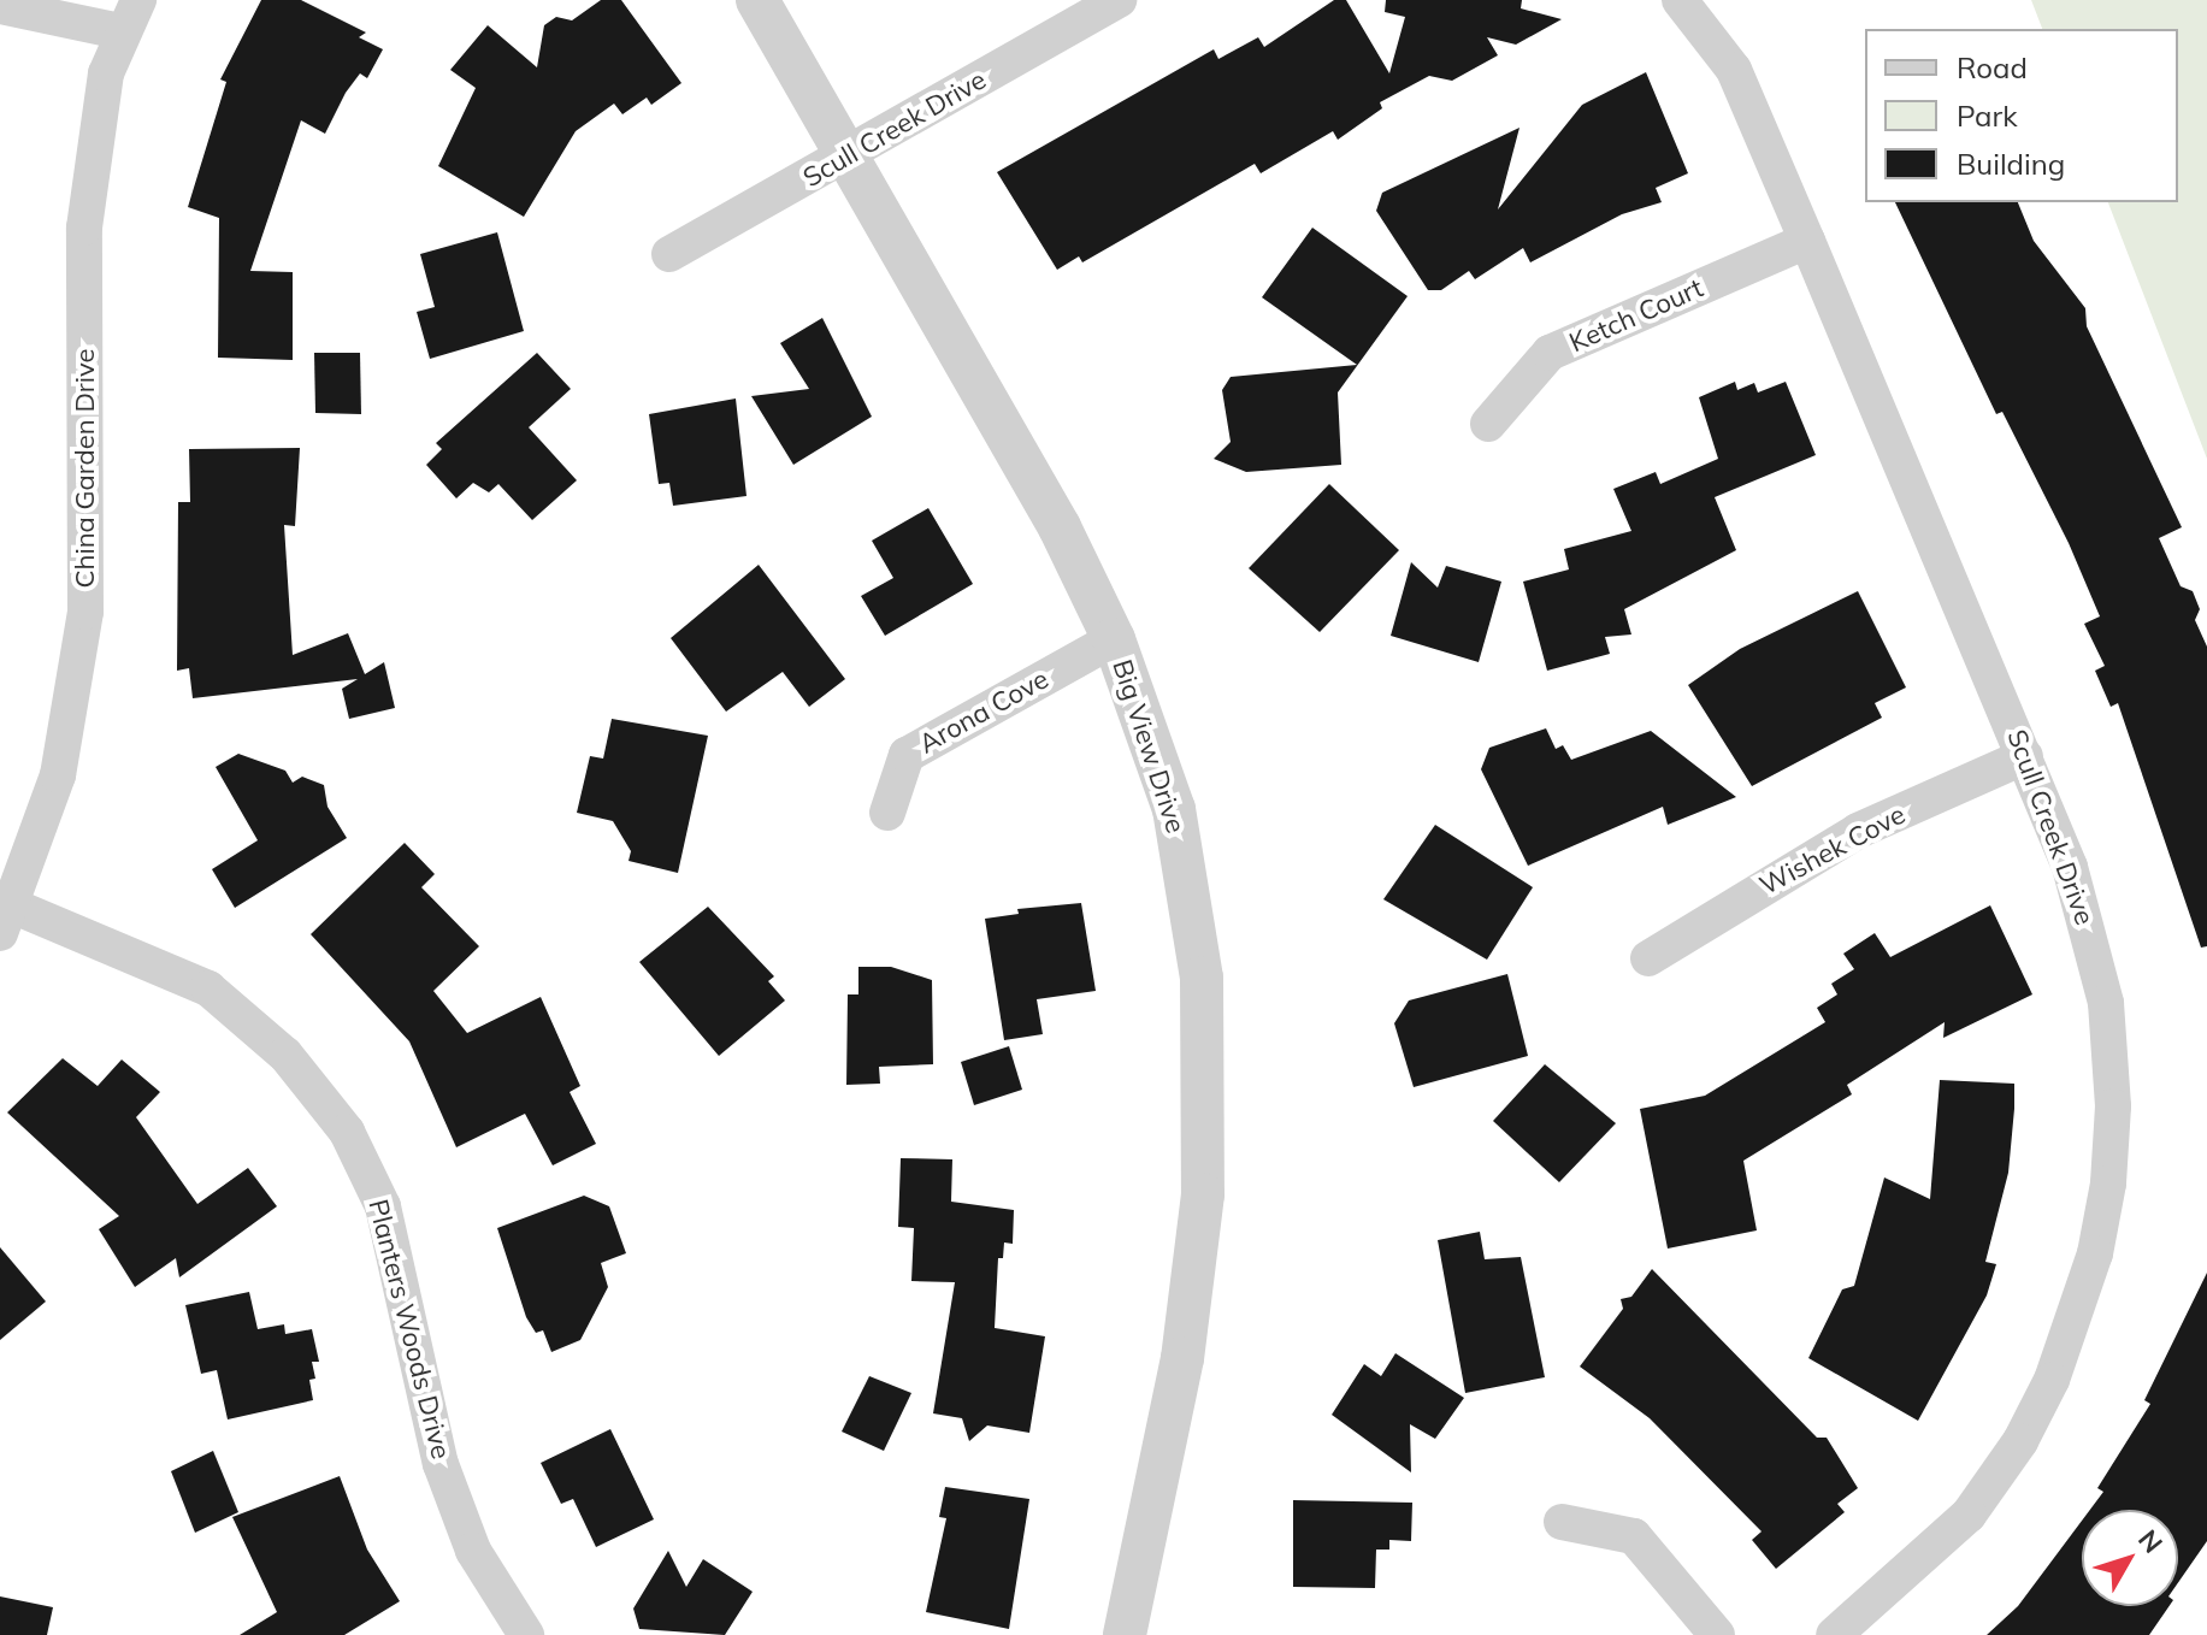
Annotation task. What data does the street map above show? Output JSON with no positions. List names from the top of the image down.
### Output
{
  "streets": {
    "street": [
      "Scull Creek Drive",
      "Ketch Court",
      "China Garden Drive",
      "Arona Cove",
      "Big View Drive",
      "Wishek Cove",
      "Planters Woods Drive"
    ]
  },
  "crossings": [
    ["Scull Creek Drive", "Ketch Court"],
    ["Scull Creek Drive", "Big View Drive"],
    ["Scull Creek Drive", "Wishek Cove"],
    ["China Garden Drive", "Planters Woods Drive"],
    ["Arona Cove", "Big View Drive"]
  ],
  "legend": ["Road", "Park", "Building"],
  "north": "top right"
}
